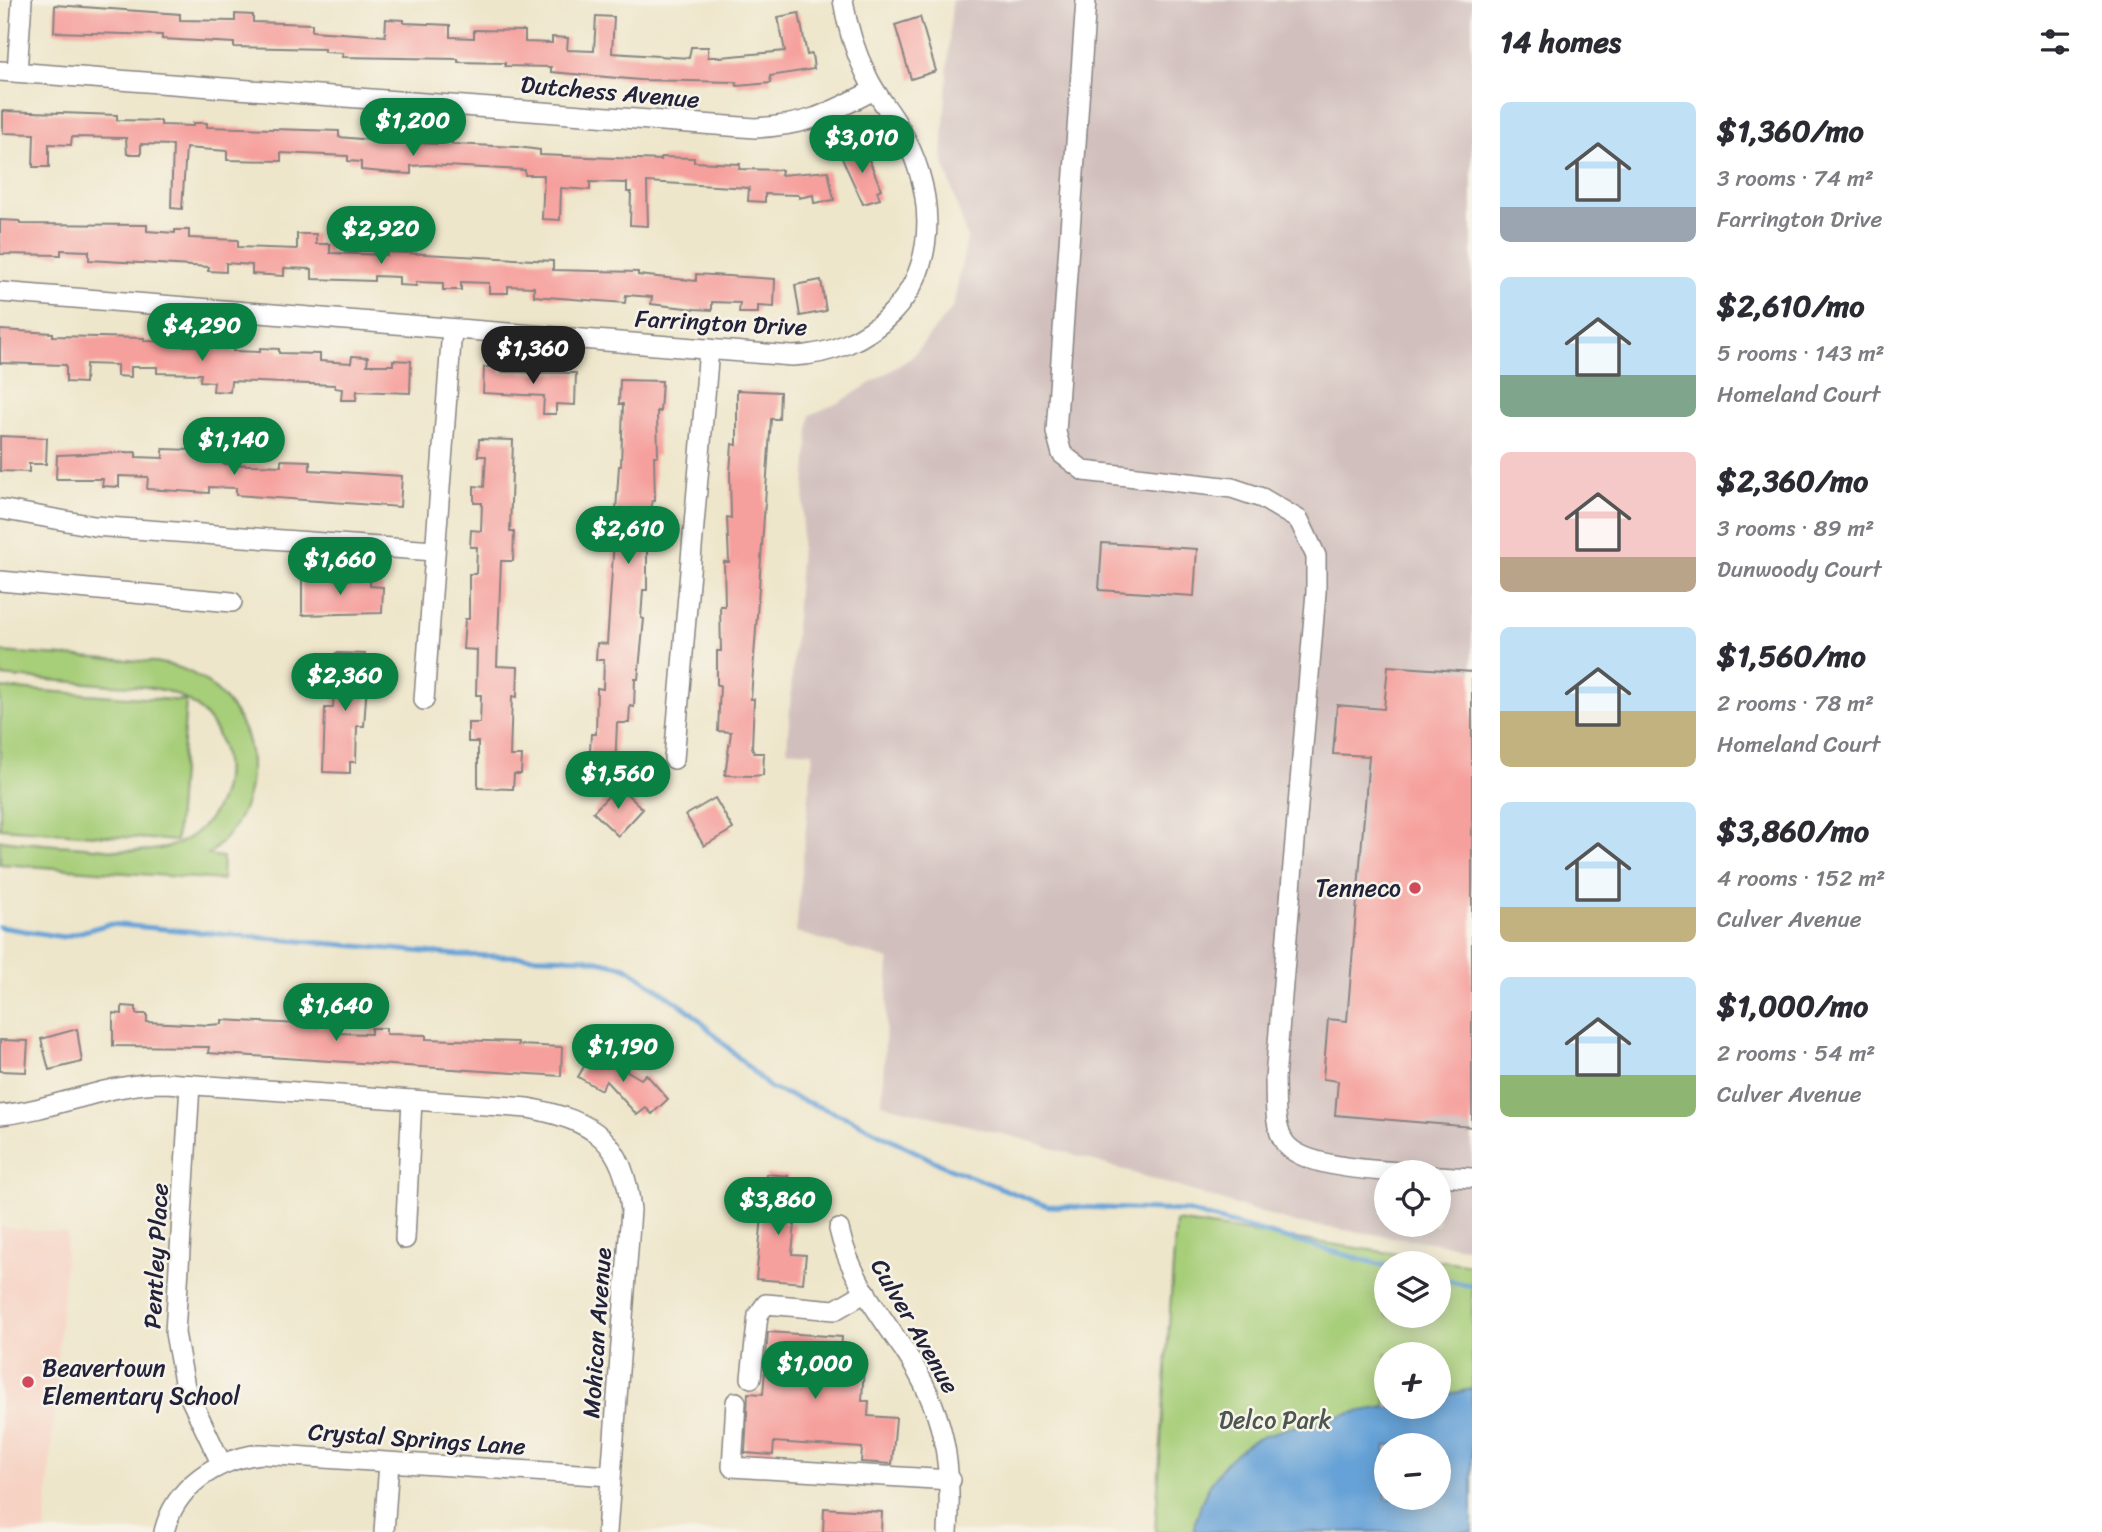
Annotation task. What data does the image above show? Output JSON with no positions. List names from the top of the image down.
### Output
{
  "streets": {
    "street": [
      "Dutchess Avenue",
      "Farrington Drive",
      "Pentley Place",
      "Culver Avenue",
      "Mohican Avenue",
      "Crystal Springs Lane"
    ]
  },
  "crossings": [
    ["Dutchess Avenue", "Farrington Drive"],
    ["Pentley Place", "Crystal Springs Lane"],
    ["Mohican Avenue", "Crystal Springs Lane"]
  ],
  "parks": ["Delco Park"],
  "places": ["Tenneco", "Beavertown Elementary School"],
  "page": {
    "heading": "14 homes",
    "list": [
      {
        "name": "$1,360/mo",
        "note": "3 rooms · 74 m² · Farrington Drive"
      },
      {
        "name": "$2,610/mo",
        "note": "5 rooms · 143 m² · Homeland Court"
      },
      {
        "name": "$2,360/mo",
        "note": "3 rooms · 89 m² · Dunwoody Court"
      },
      {
        "name": "$1,560/mo",
        "note": "2 rooms · 78 m² · Homeland Court"
      },
      {
        "name": "$3,860/mo",
        "note": "4 rooms · 152 m² · Culver Avenue"
      },
      {
        "name": "$1,000/mo",
        "note": "2 rooms · 54 m² · Culver Avenue"
      }
    ],
    "price": [
      "$1,200",
      "$3,010",
      "$2,920",
      "$4,290",
      "$1,360",
      "$1,140",
      "$2,610",
      "$1,660",
      "$2,360",
      "$1,560",
      "$1,640",
      "$1,190",
      "$3,860",
      "$1,000"
    ],
    "map_buttons": ["+", "−"]
  }
}
